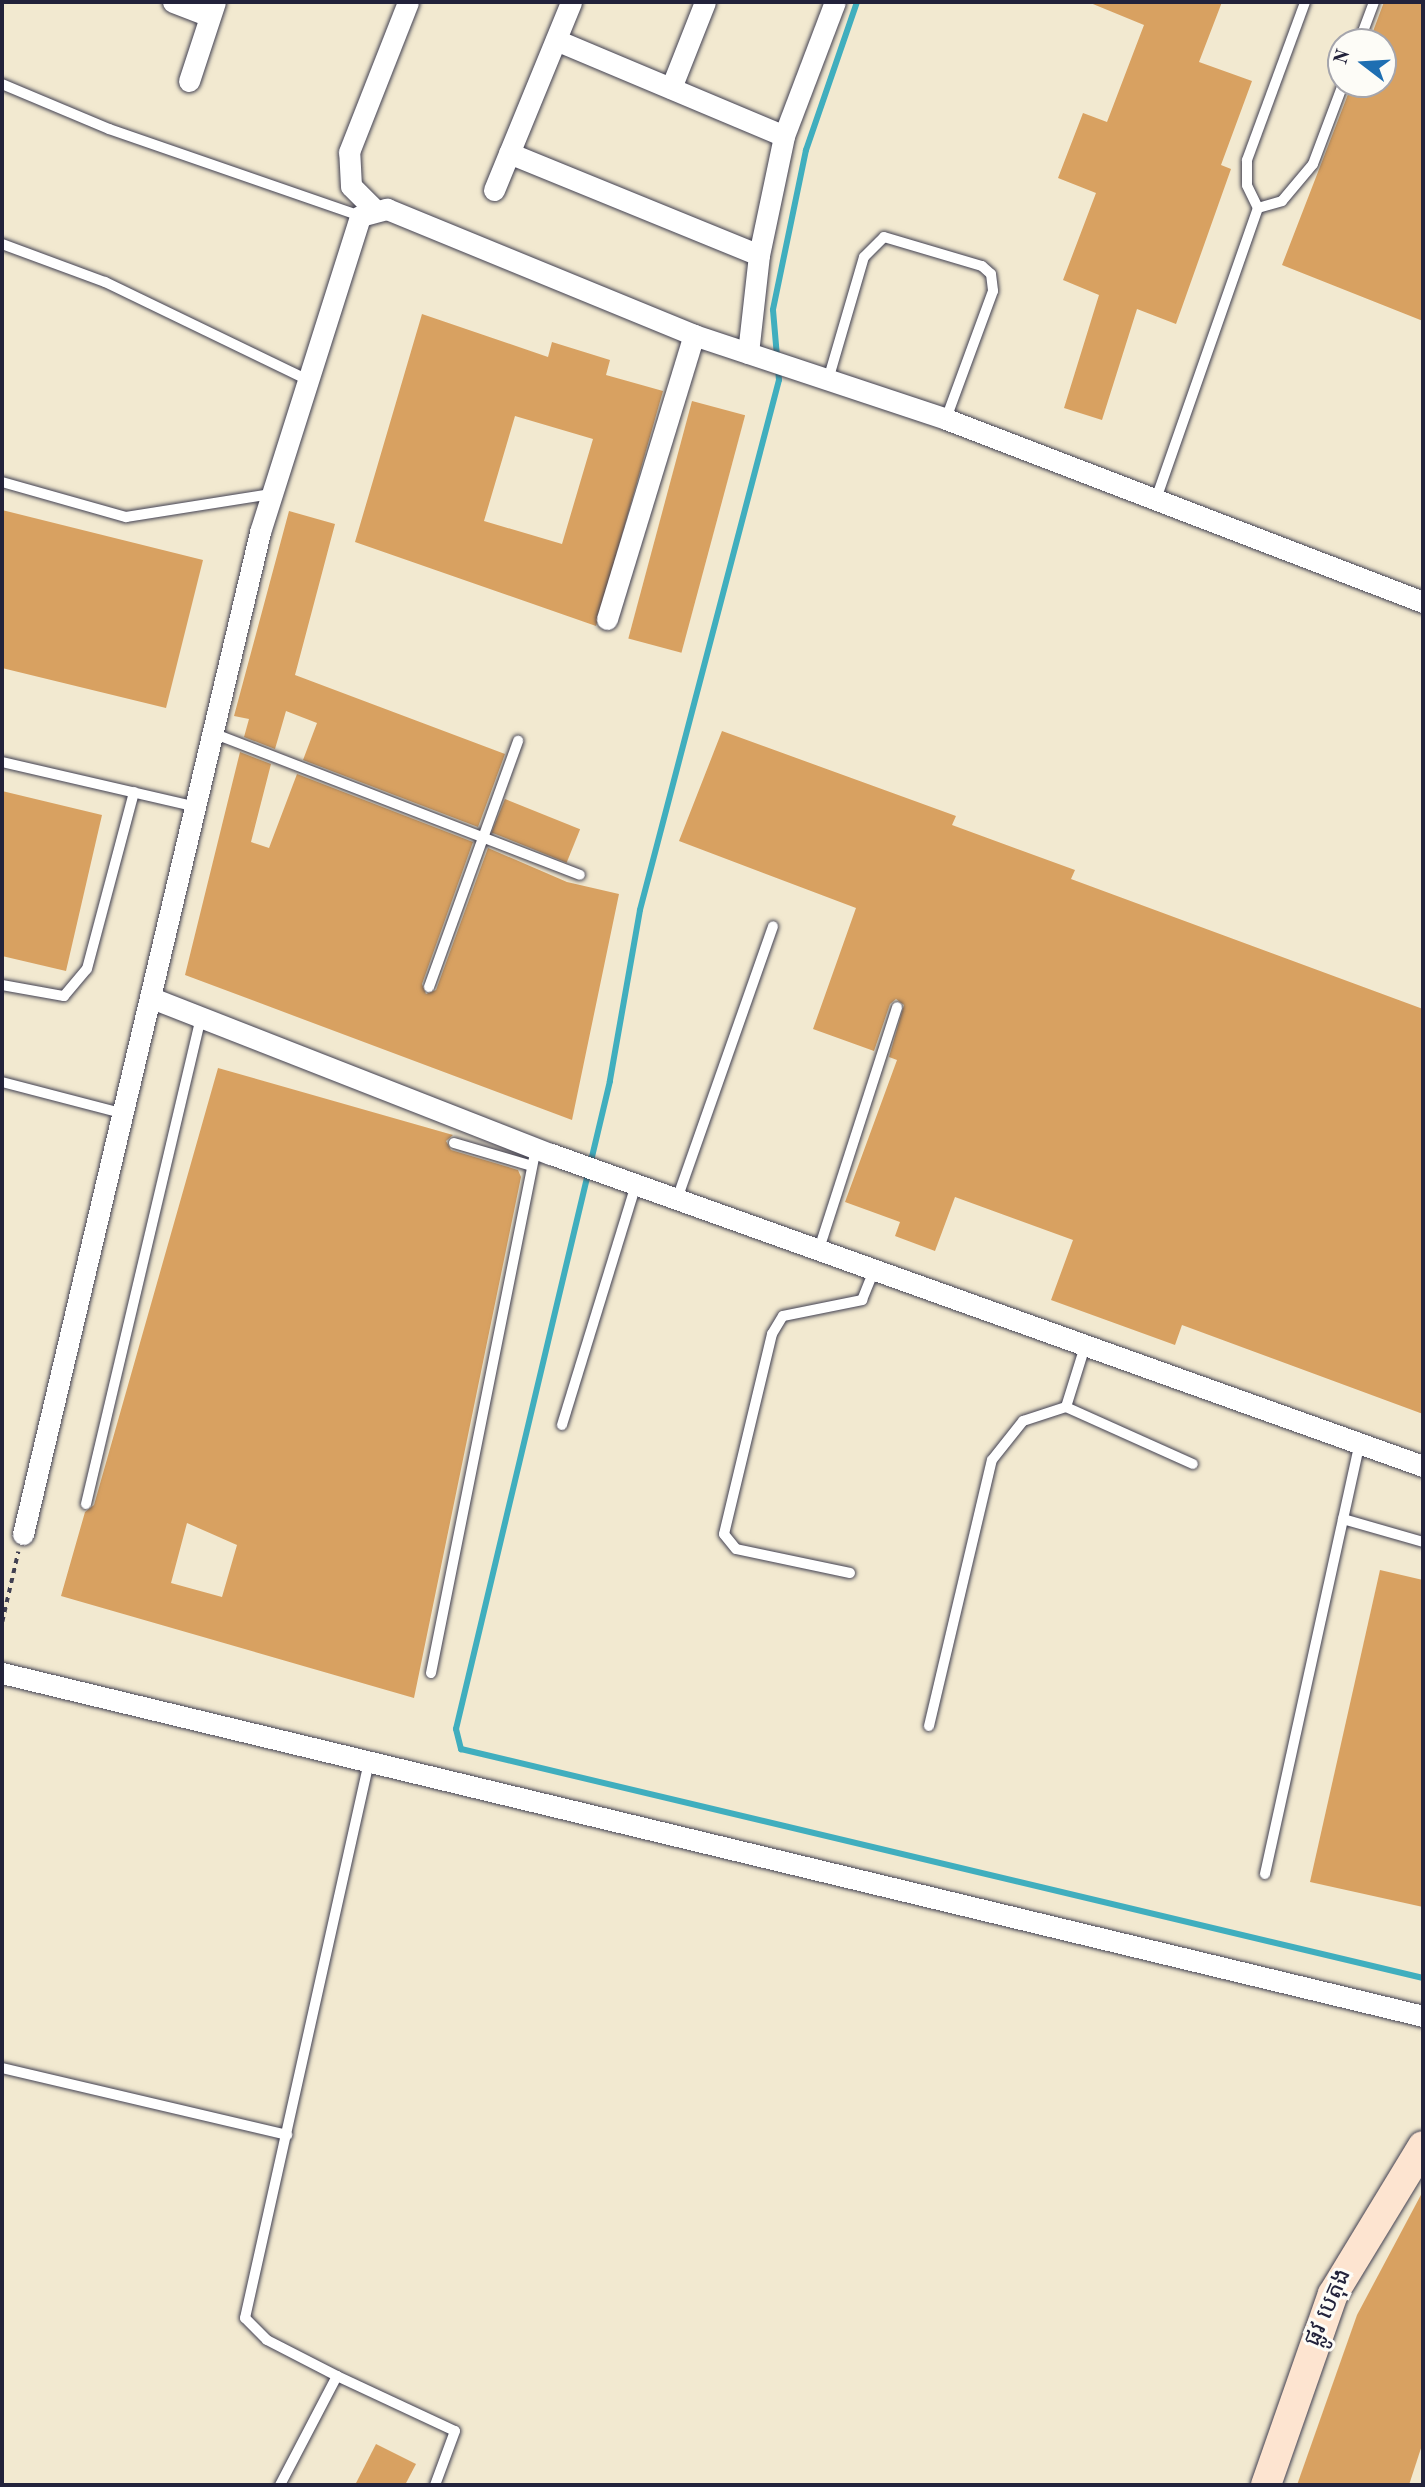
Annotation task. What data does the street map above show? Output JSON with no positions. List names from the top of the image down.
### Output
{
  "streets": {
    "street": ["ផ្លូវ បេតុង"]
  },
  "north": "left"
}
